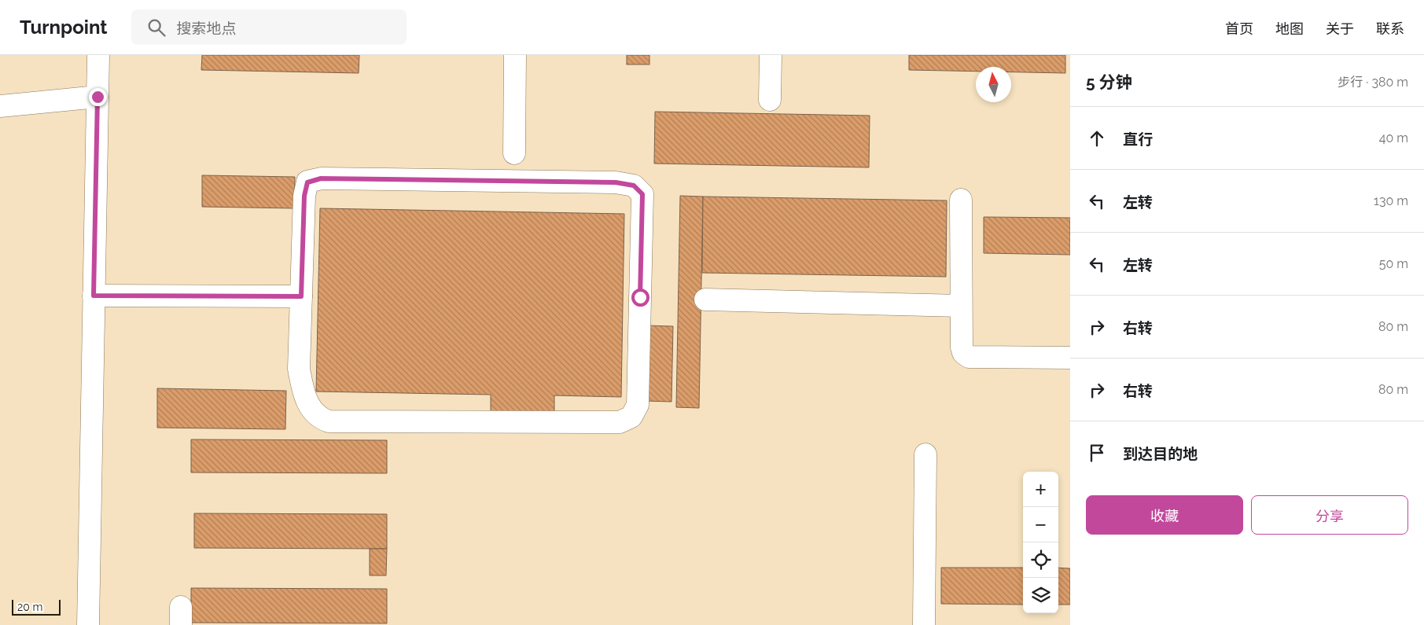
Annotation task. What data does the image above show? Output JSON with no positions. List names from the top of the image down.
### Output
{
  "scale_bar": "20 m",
  "north": "top",
  "page": {
    "header": "Turnpoint",
    "search": "搜索地点",
    "nav": [
      "首页",
      "地图",
      "关于",
      "联系"
    ],
    "heading": ["5 分钟", "步行 · 380 m"],
    "list": [
      ["直行", "40 m"],
      ["左转", "130 m"],
      ["左转", "50 m"],
      ["右转", "80 m"],
      ["右转", "80 m"],
      "到达目的地"
    ],
    "map_buttons": ["+", "−"],
    "buttons": ["收藏", "分享"],
    "scale": "20 m"
  }
}
